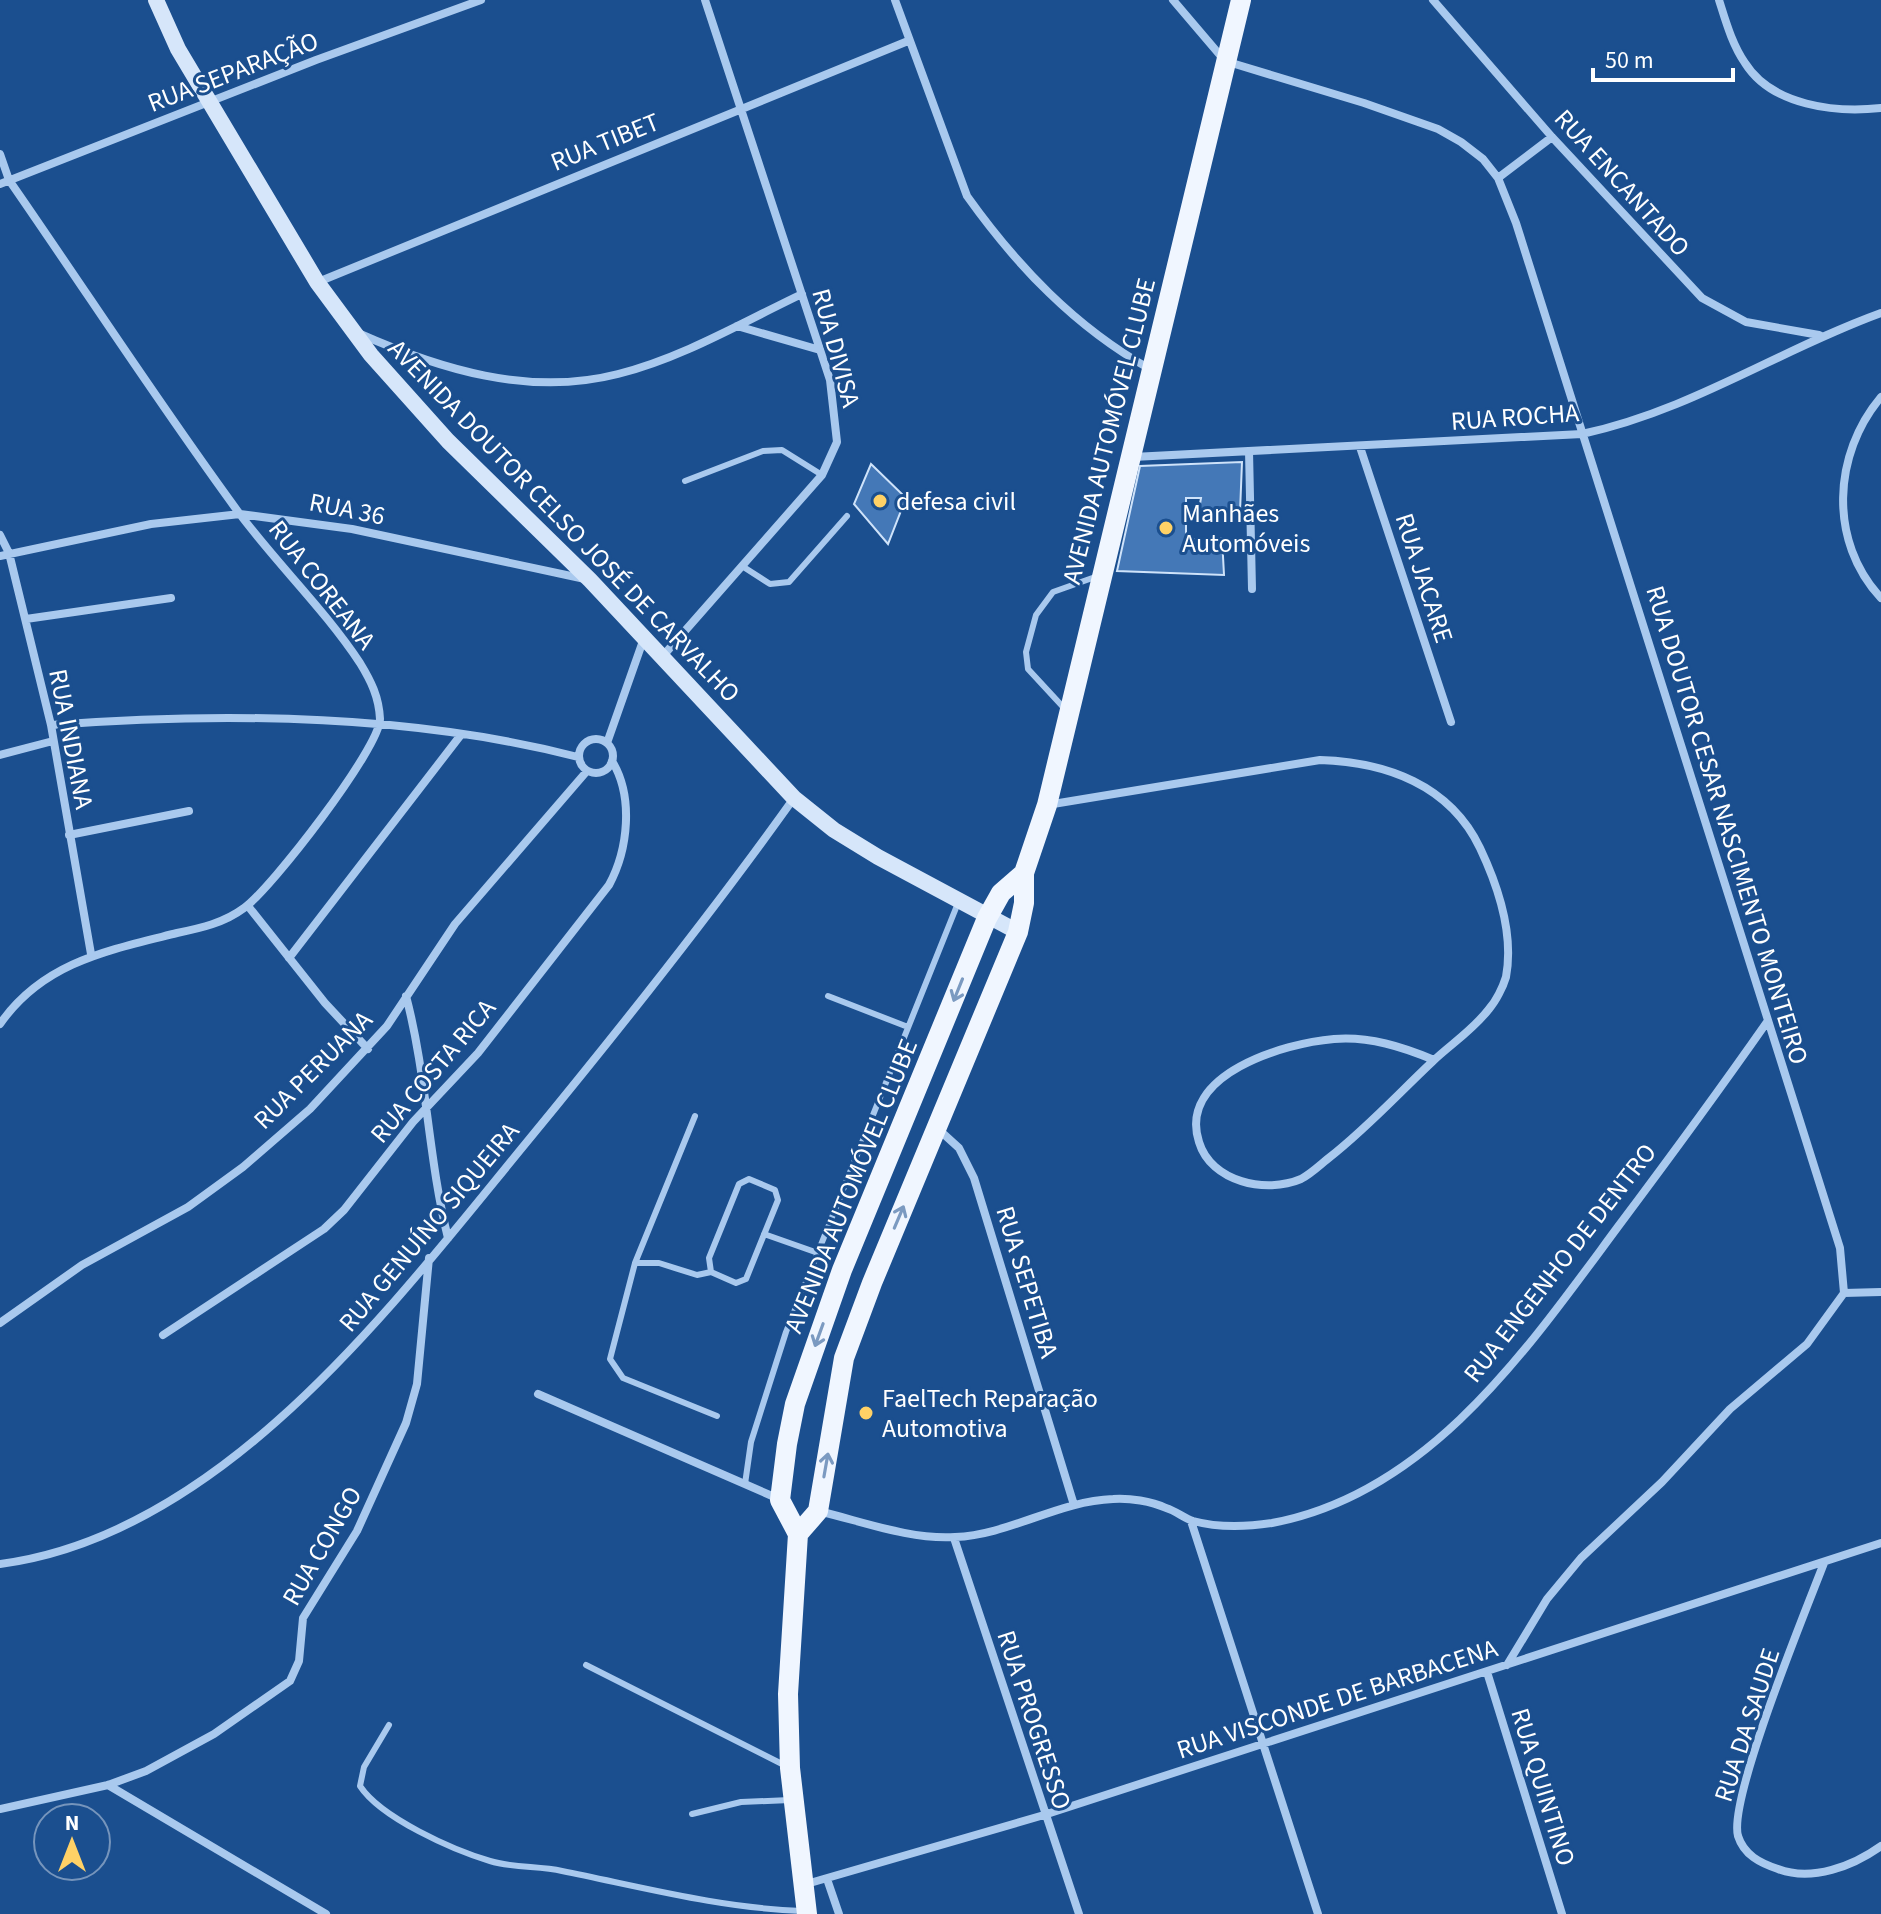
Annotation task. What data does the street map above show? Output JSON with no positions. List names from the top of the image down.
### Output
{
  "streets": {
    "main road": ["AVENIDA AUTOMÓVEL CLUBE"],
    "street": [
      "RUA SEPARAÇÃO",
      "RUA TIBET",
      "RUA ENCANTADO",
      "RUA DIVISA",
      "RUA ROCHA",
      "RUA 36",
      "AVENIDA DOUTOR CELSO JOSÉ DE CARVALHO",
      "RUA JACARE",
      "RUA COREANA",
      "RUA INDIANA",
      "RUA DOUTOR CESAR NASCIMENTO MONTEIRO",
      "RUA PERUANA",
      "RUA COSTA RICA",
      "RUA GENUÍNO SIQUEIRA",
      "RUA ENGENHO DE DENTRO",
      "RUA SEPETIBA",
      "RUA CONGO",
      "RUA VISCONDE DE BARBACENA",
      "RUA PROGRESSO",
      "RUA DA SAUDE",
      "RUA QUINTINO"
    ]
  },
  "crossings": [
    ["RUA SEPARAÇÃO", "AVENIDA DOUTOR CELSO JOSÉ DE CARVALHO"],
    ["RUA SEPARAÇÃO", "RUA COREANA"],
    ["RUA TIBET", "RUA DIVISA"],
    ["RUA TIBET", "AVENIDA DOUTOR CELSO JOSÉ DE CARVALHO"],
    ["RUA ENCANTADO", "RUA ROCHA"],
    ["RUA DIVISA", "AVENIDA DOUTOR CELSO JOSÉ DE CARVALHO"],
    ["RUA ROCHA", "AVENIDA AUTOMÓVEL CLUBE"],
    ["RUA ROCHA", "RUA JACARE"],
    ["RUA ROCHA", "RUA DOUTOR CESAR NASCIMENTO MONTEIRO"],
    ["AVENIDA AUTOMÓVEL CLUBE", "AVENIDA DOUTOR CELSO JOSÉ DE CARVALHO"],
    ["AVENIDA AUTOMÓVEL CLUBE", "RUA DOUTOR CESAR NASCIMENTO MONTEIRO"],
    ["AVENIDA AUTOMÓVEL CLUBE", "RUA SEPETIBA"],
    ["RUA 36", "AVENIDA DOUTOR CELSO JOSÉ DE CARVALHO"],
    ["RUA 36", "RUA COREANA"],
    ["RUA 36", "RUA INDIANA"],
    ["AVENIDA DOUTOR CELSO JOSÉ DE CARVALHO", "RUA GENUÍNO SIQUEIRA"],
    ["RUA DOUTOR CESAR NASCIMENTO MONTEIRO", "RUA ENGENHO DE DENTRO"],
    ["RUA PERUANA", "RUA COSTA RICA"],
    ["RUA GENUÍNO SIQUEIRA", "RUA CONGO"],
    ["RUA ENGENHO DE DENTRO", "RUA SEPETIBA"],
    ["RUA ENGENHO DE DENTRO", "RUA PROGRESSO"],
    ["RUA VISCONDE DE BARBACENA", "RUA PROGRESSO"],
    ["RUA VISCONDE DE BARBACENA", "RUA DA SAUDE"],
    ["RUA VISCONDE DE BARBACENA", "RUA QUINTINO"]
  ],
  "places": ["defesa civil", "Manhães Automóveis", "FaelTech Reparação Automotiva"],
  "scale_bar": "50 m",
  "north": "top"
}
